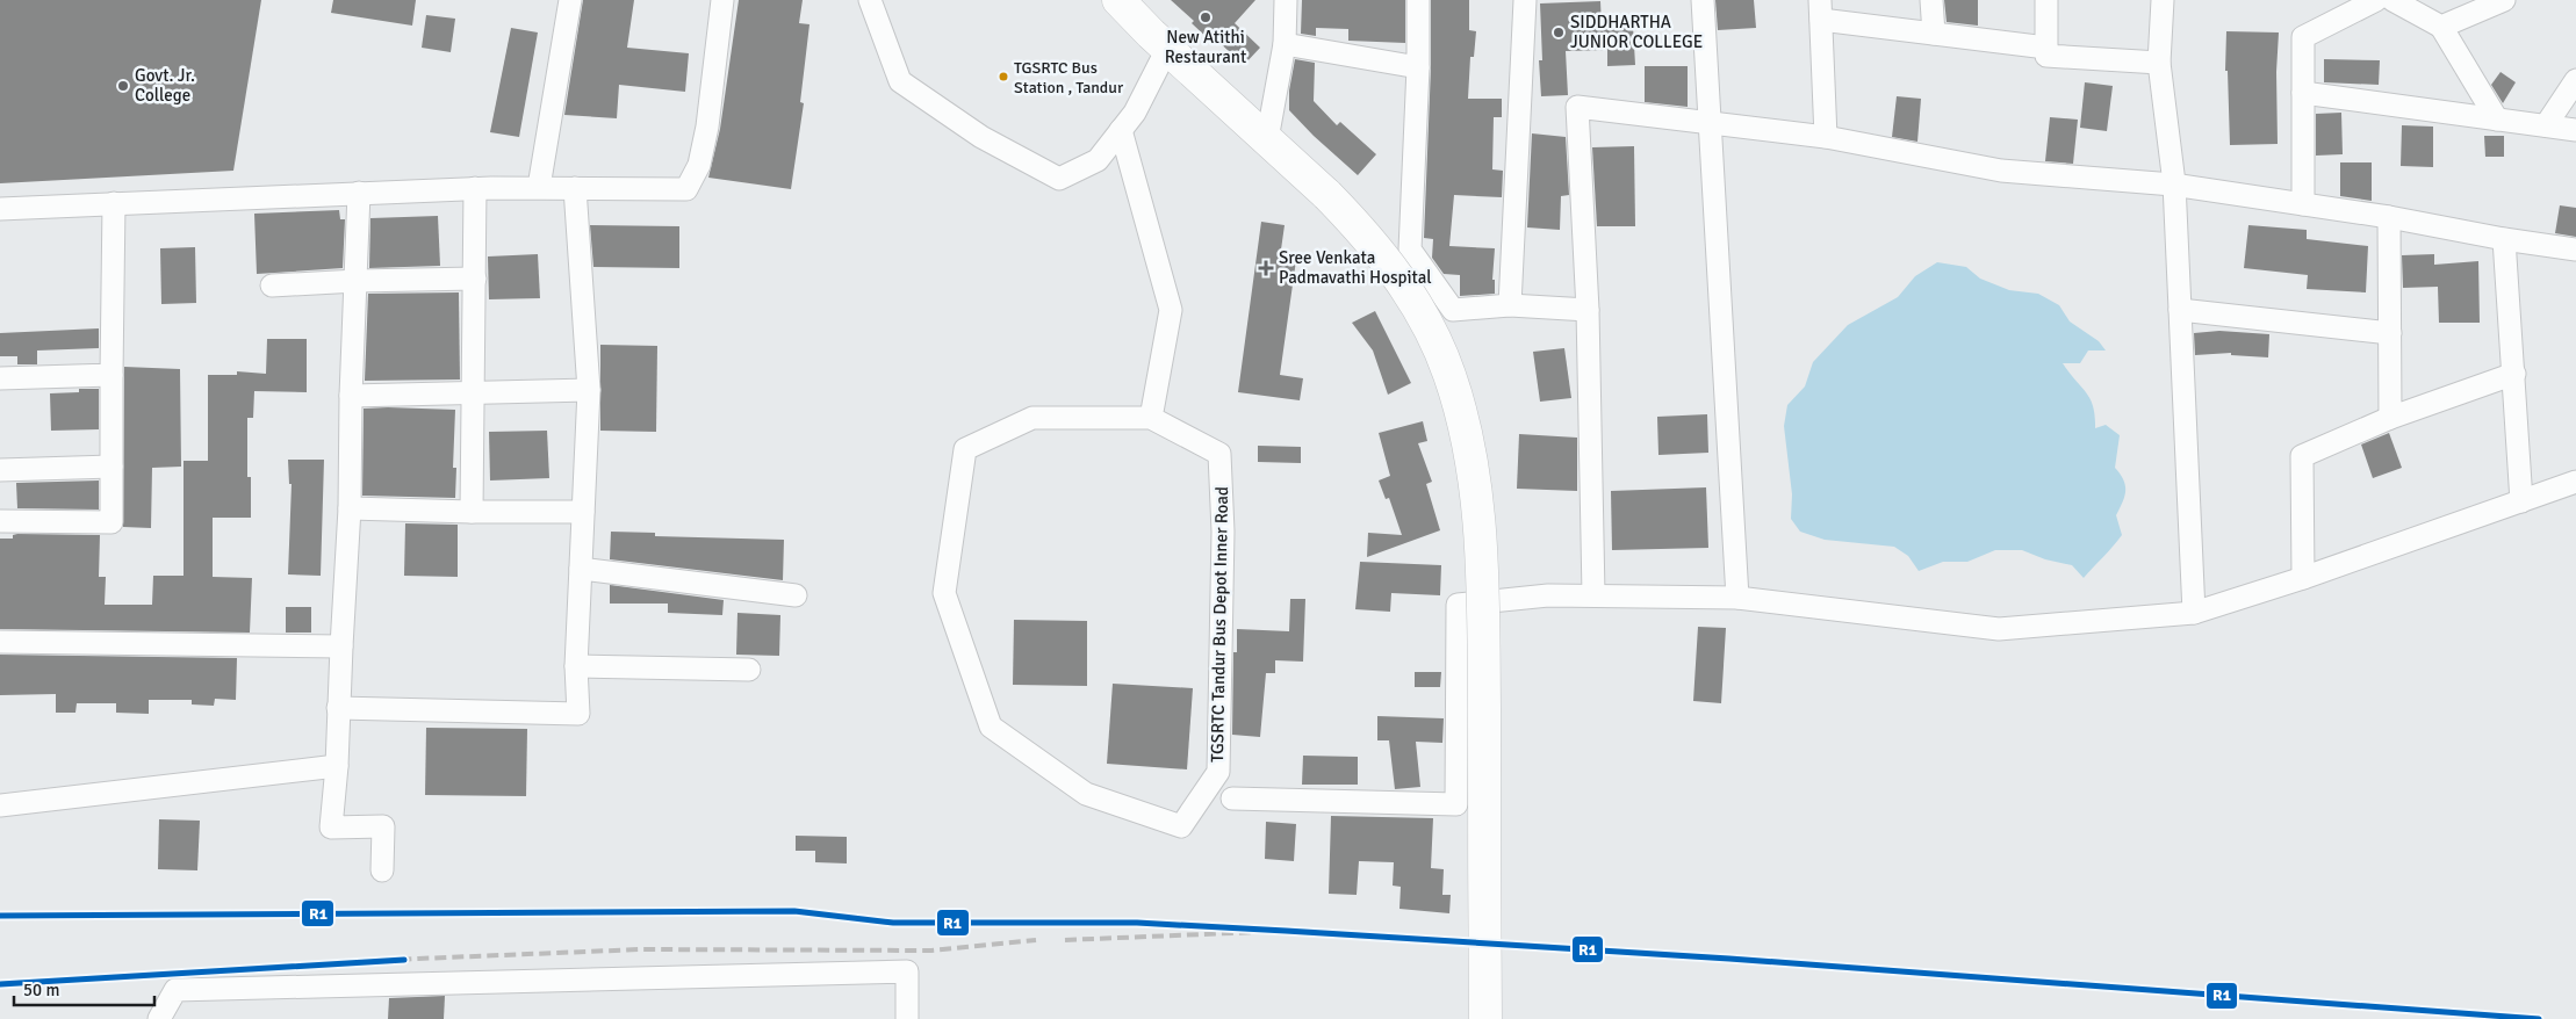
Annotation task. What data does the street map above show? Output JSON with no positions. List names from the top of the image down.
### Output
{
  "streets": {
    "street": ["TGSRTC Tandur Bus Depot Inner Road"]
  },
  "places": {
    "other": [
      "New Atithi Restaurant",
      "SIDDHARTHA JUNIOR COLLEGE",
      "TGSRTC Bus Station , Tandur",
      "Govt. Jr. College"
    ],
    "health": ["Sree Venkata Padmavathi Hospital"]
  },
  "lines": ["transit line R1"],
  "scale_bar": "50 m"
}
